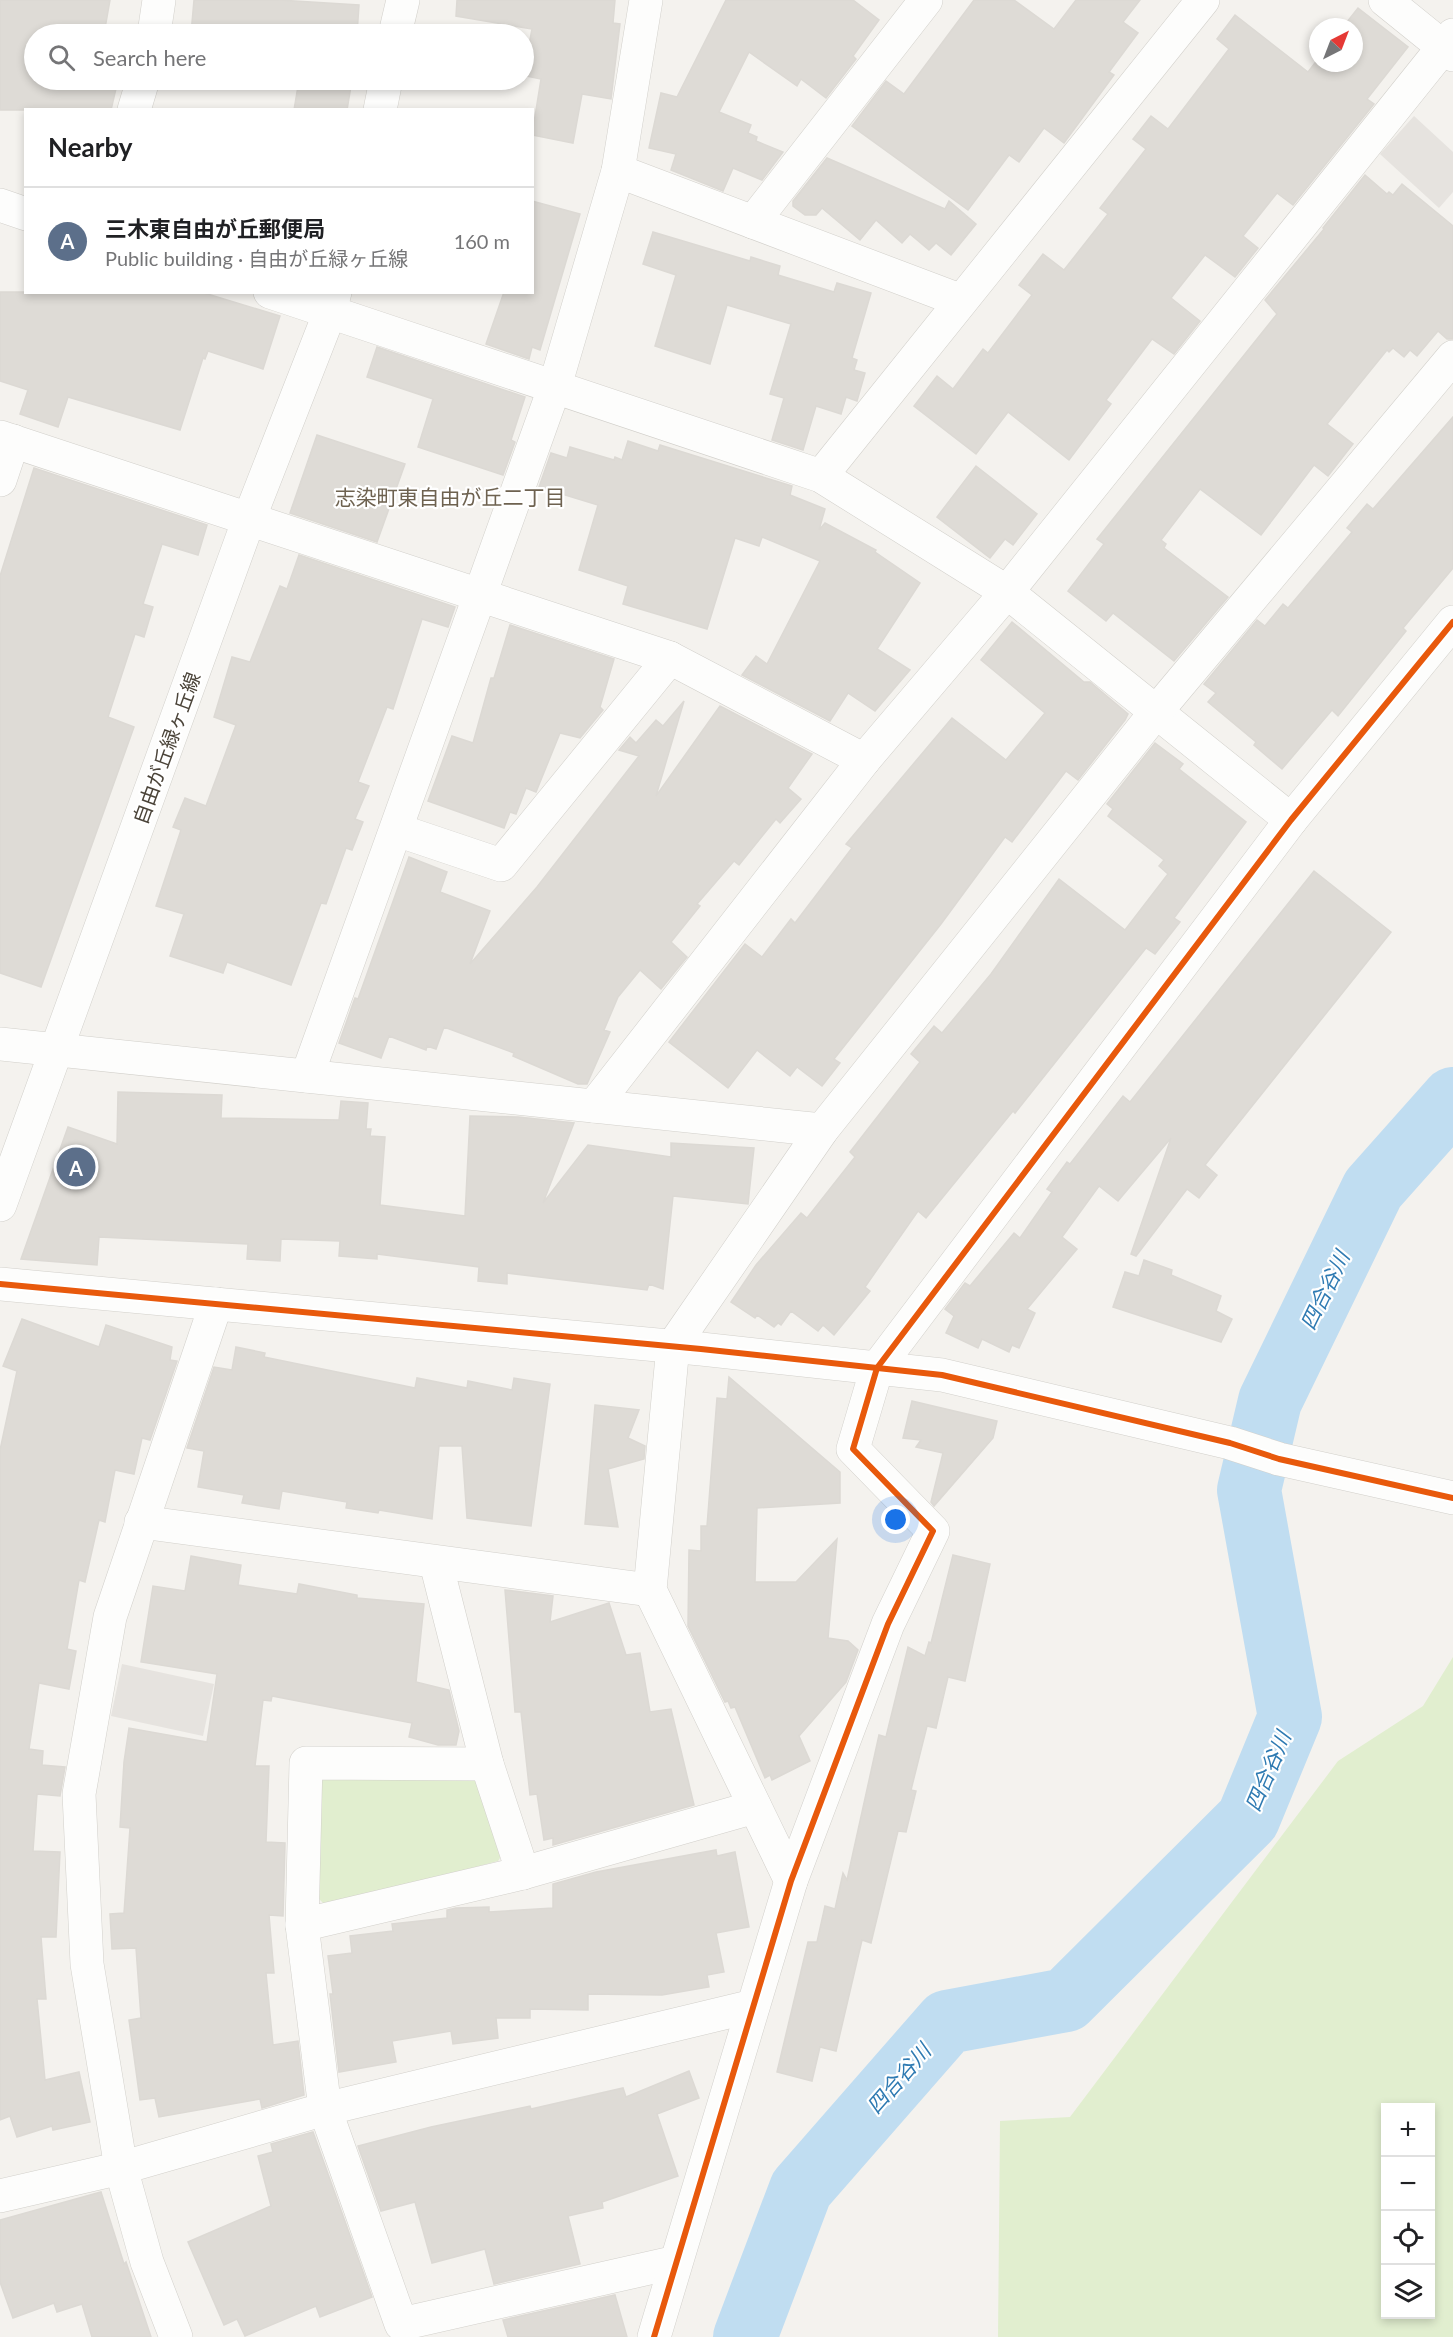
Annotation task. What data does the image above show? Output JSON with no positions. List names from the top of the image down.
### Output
{
  "streets": {
    "street": ["自由が丘緑ヶ丘線"]
  },
  "districts": ["志染町東自由が丘二丁目"],
  "water": ["四合谷川"],
  "north": "top right",
  "page": {
    "search": "Search here",
    "heading": "Nearby",
    "list": [
      {
        "mark": "A",
        "name": "三木東自由が丘郵便局",
        "note": "Public building · 自由が丘緑ヶ丘線",
        "value": "160 m"
      }
    ],
    "pins": "A",
    "map_buttons": ["+", "−"]
  }
}
